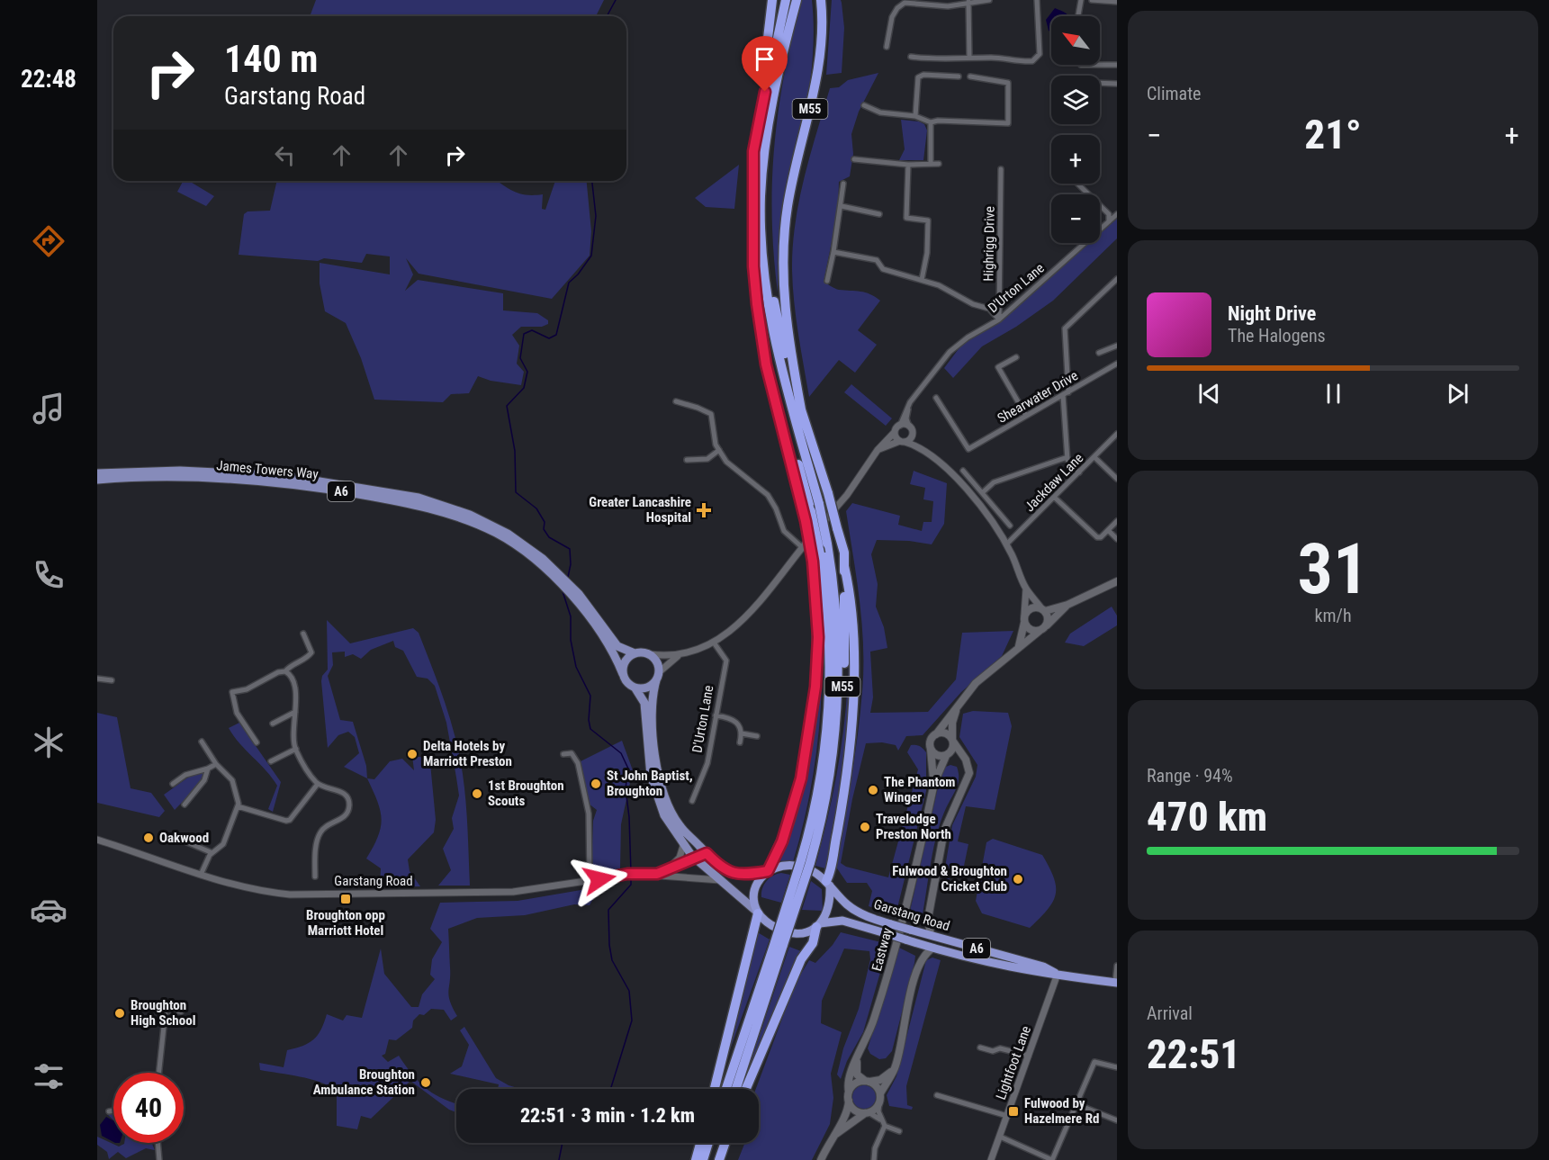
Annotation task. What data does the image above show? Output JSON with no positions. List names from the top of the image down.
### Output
{
  "streets": {
    "highway": ["M55", "A6", "Garstang Road"],
    "main road": ["James Towers Way", "Eastway"],
    "street": [
      "Highrigg Drive",
      "D'Urton Lane",
      "Shearwater Drive",
      "Jackdaw Lane",
      "Lightfoot Lane"
    ]
  },
  "crossings": [
    ["M55", "A6"],
    ["M55", "Garstang Road"],
    ["Highrigg Drive", "D'Urton Lane"],
    ["James Towers Way", "A6"],
    ["A6", "Garstang Road"],
    ["Garstang Road", "Lightfoot Lane"]
  ],
  "places": {
    "health": ["Greater Lancashire Hospital"],
    "other": [
      "Delta Hotels by Marriott Preston",
      "St John Baptist, Broughton",
      "The Phantom Winger",
      "1st Broughton Scouts",
      "Travelodge Preston North",
      "Oakwood",
      "Fulwood & Broughton Cricket Club",
      "Broughton High School",
      "Broughton Ambulance Station"
    ],
    "transit": ["Broughton opp Marriott Hotel", "Fulwood by Hazelmere Rd"]
  },
  "north": "top left",
  "page": {
    "tabs": "22:48",
    "tile": [
      "Climate",
      ["31", "km/h"],
      ["Range · 94%", "470 km"],
      ["Arrival", "22:51"]
    ],
    "map_buttons": ["+", "−"],
    "turn": ["140 m", "Garstang Road"],
    "heat": ["−", "21°", "+"],
    "song": ["Night Drive", "The Halogens"],
    "limit": "40",
    "trip": "22:51 · 3 min · 1.2 km"
  }
}
